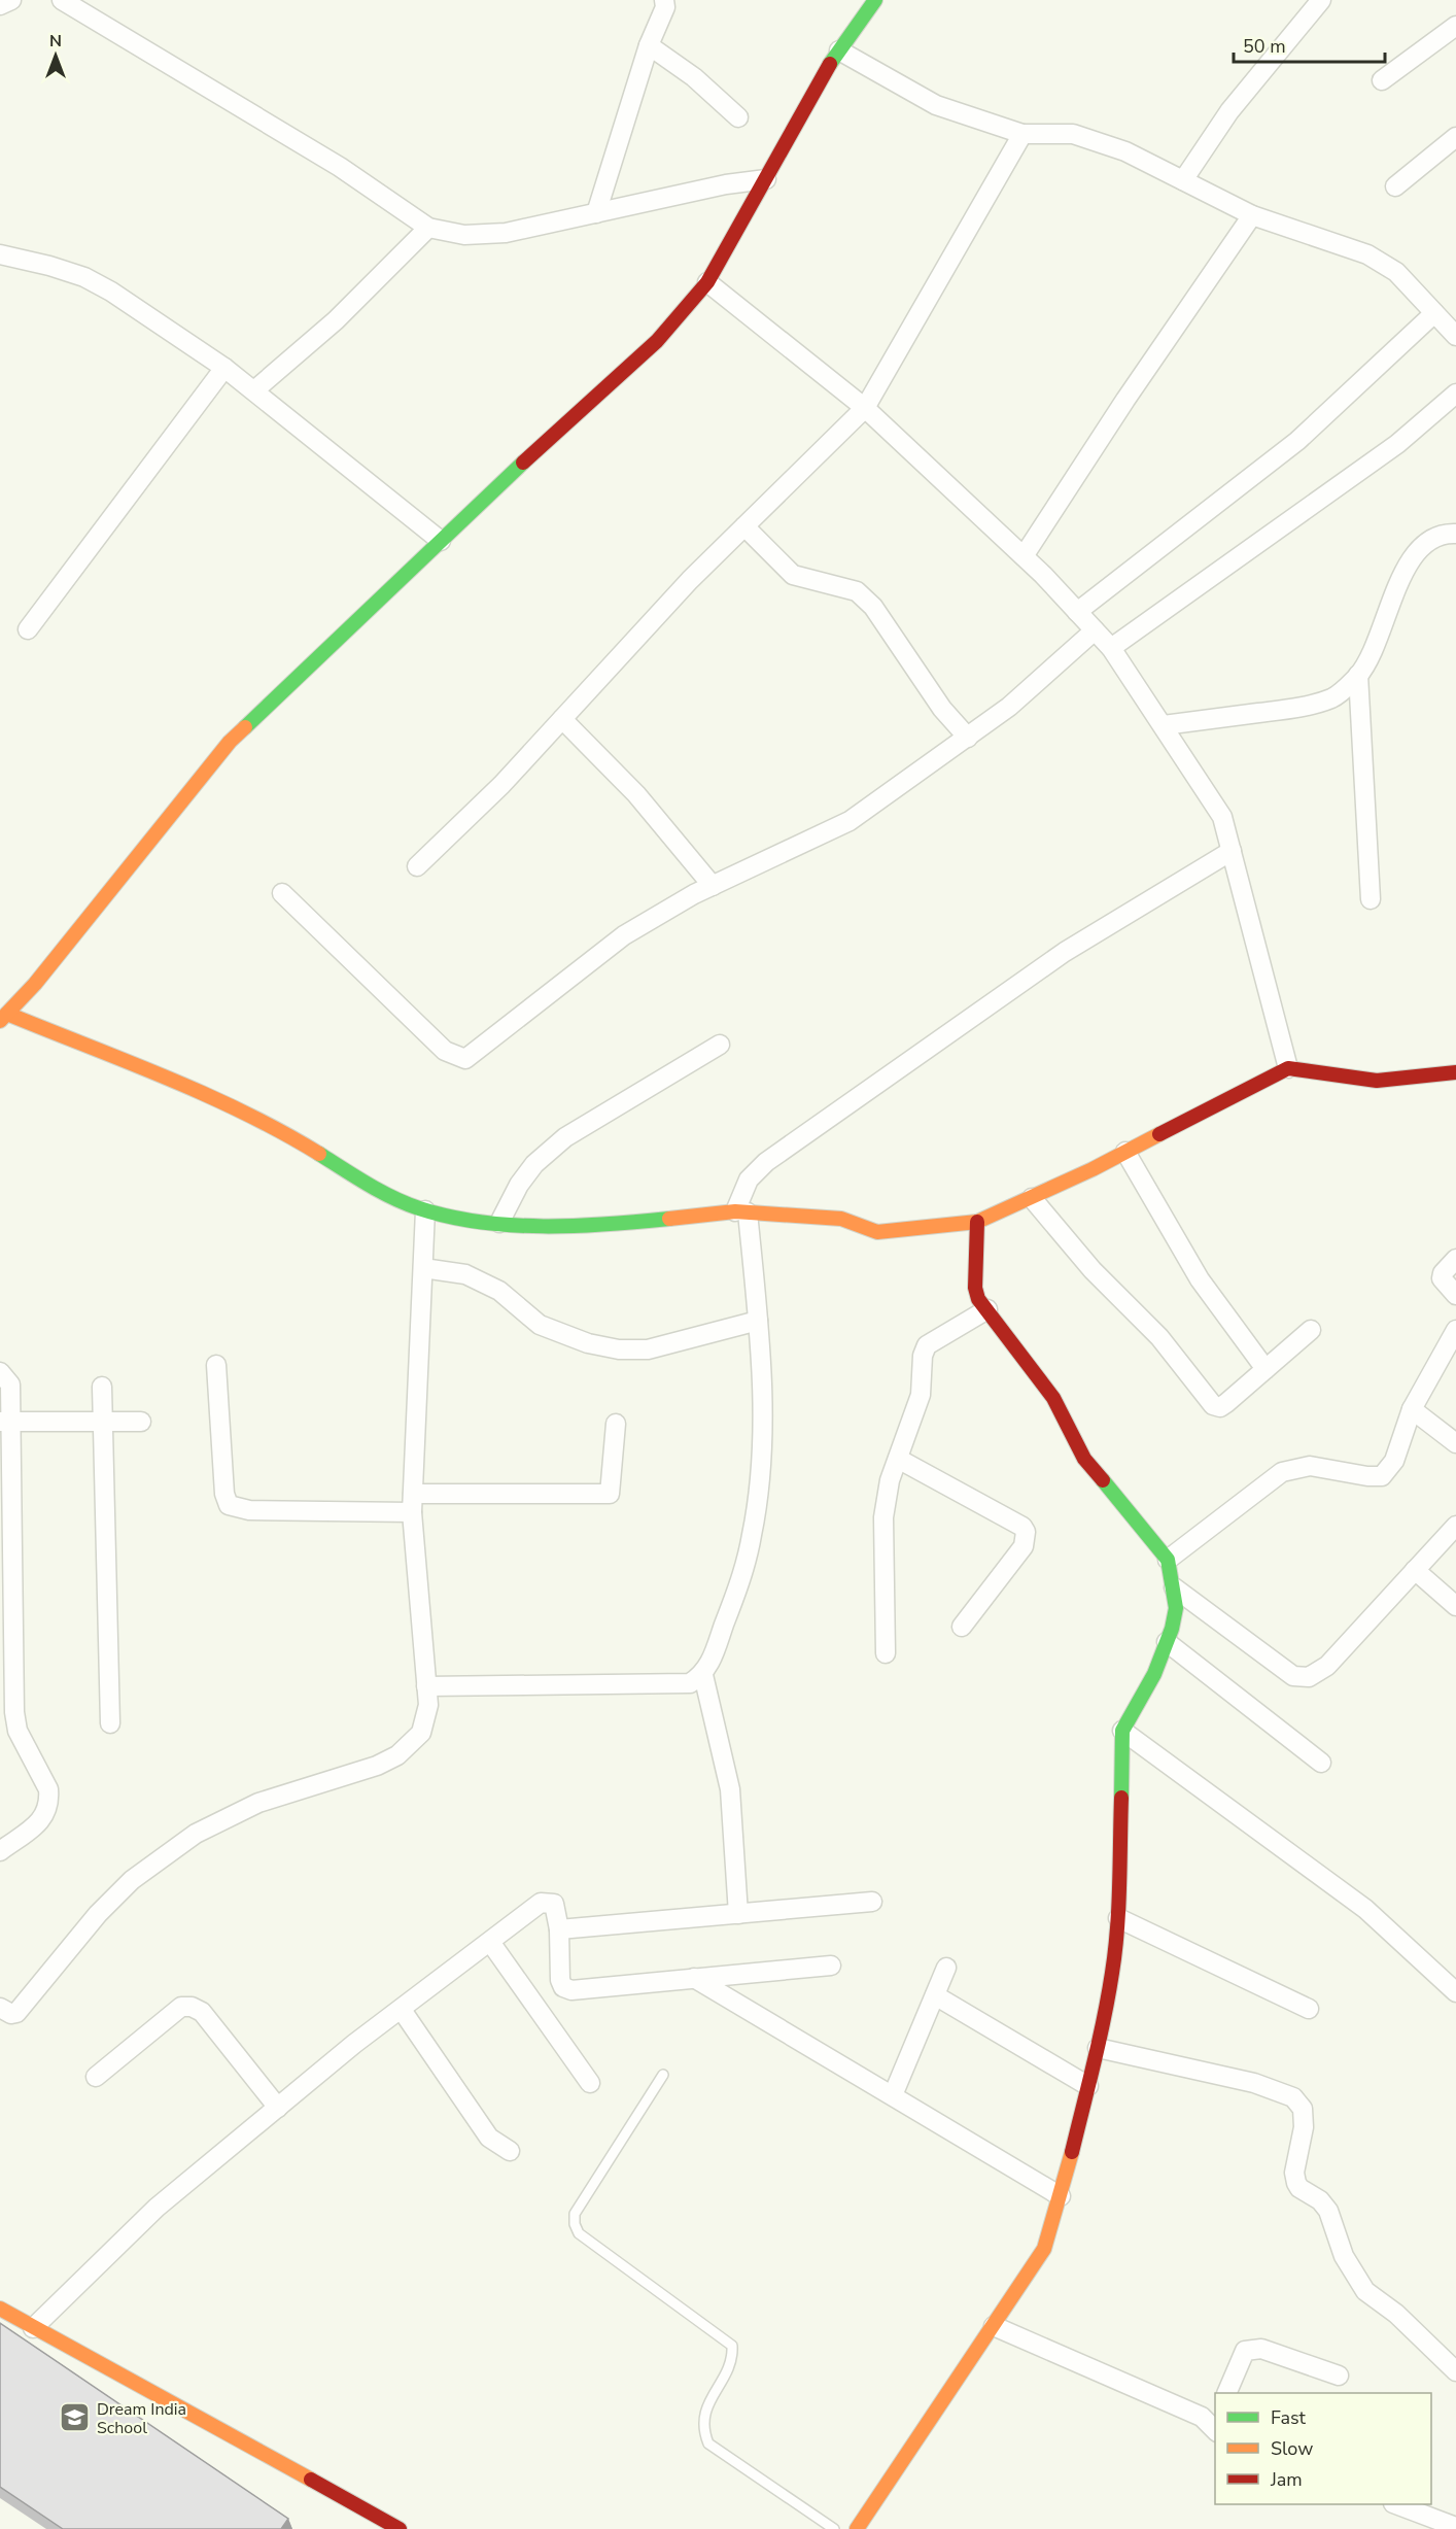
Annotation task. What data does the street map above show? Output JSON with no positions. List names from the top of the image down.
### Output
{
  "places": {
    "school or university": ["Dream India School"]
  },
  "legend": ["Fast", "Slow", "Jam"],
  "scale_bar": "50 m",
  "north": "top"
}
